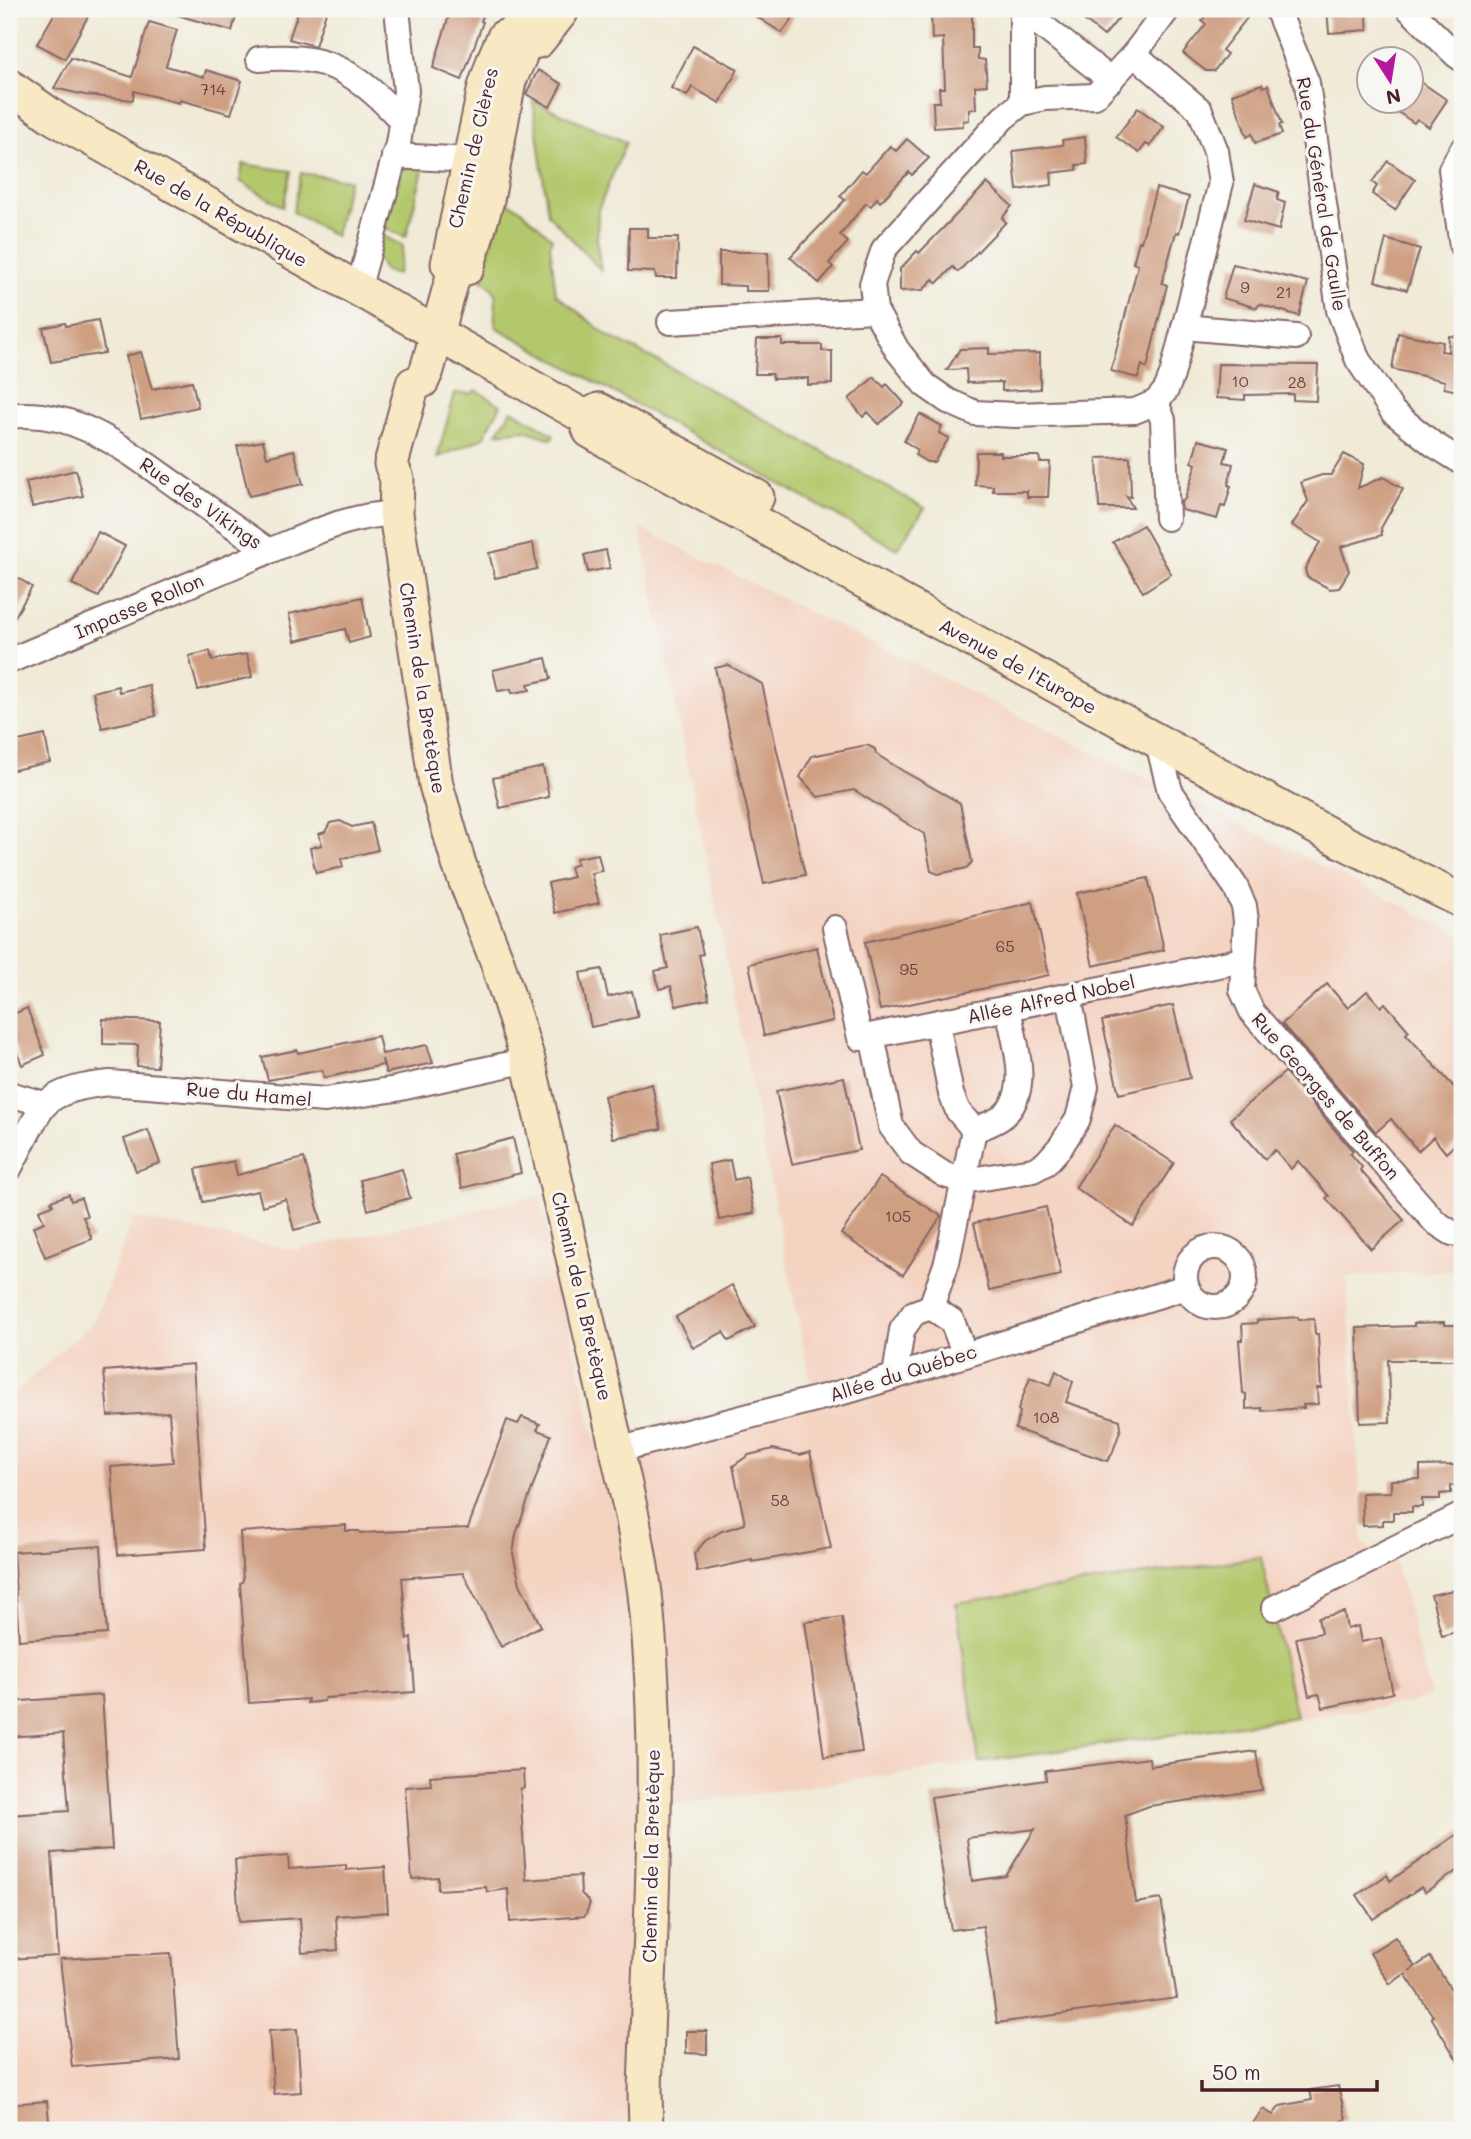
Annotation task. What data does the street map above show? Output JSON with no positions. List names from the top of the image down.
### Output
{
  "streets": {
    "main road": [
      "Chemin de Clères",
      "Rue de la République",
      "Avenue de l'Europe",
      "Chemin de la Bretèque"
    ],
    "street": [
      "Rue du Général de Gaulle",
      "Rue des Vikings",
      "Impasse Rollon",
      "Allée Alfred Nobel",
      "Rue du Hamel",
      "Rue Georges de Buffon",
      "Allée du Québec"
    ]
  },
  "crossings": [
    ["Chemin de Clères", "Rue de la République"],
    ["Chemin de Clères", "Avenue de l'Europe"],
    ["Chemin de Clères", "Chemin de la Bretèque"],
    ["Rue de la République", "Avenue de l'Europe"],
    ["Rue de la République", "Chemin de la Bretèque"],
    ["Rue des Vikings", "Impasse Rollon"],
    ["Rue des Vikings", "Chemin de la Bretèque"],
    ["Avenue de l'Europe", "Chemin de la Bretèque"],
    ["Avenue de l'Europe", "Rue Georges de Buffon"],
    ["Chemin de la Bretèque", "Rue du Hamel"],
    ["Chemin de la Bretèque", "Allée du Québec"],
    ["Allée Alfred Nobel", "Rue Georges de Buffon"]
  ],
  "house_numbers": [
    "714",
    "9",
    "21",
    "10",
    "28",
    "65",
    "95",
    "105",
    "108",
    "58"
  ],
  "scale_bar": "50 m",
  "north": "bottom"
}
